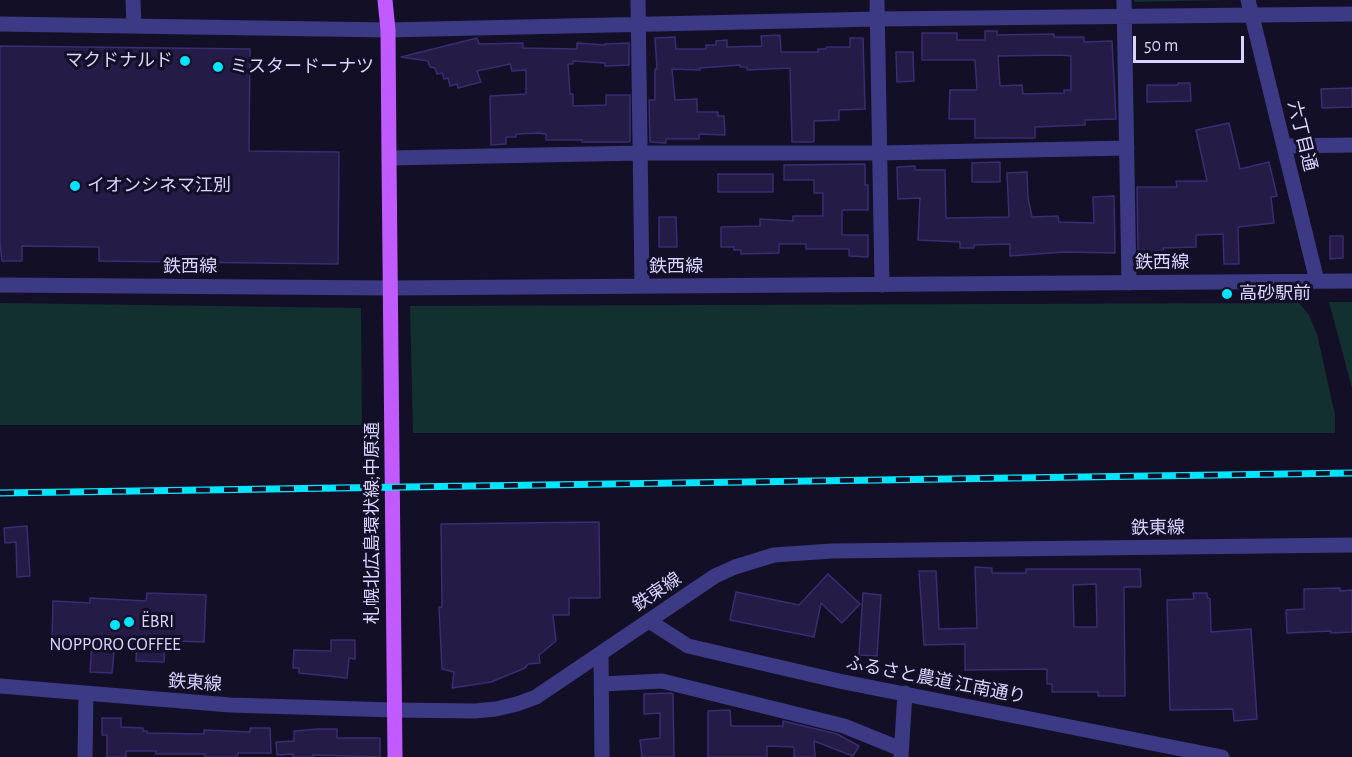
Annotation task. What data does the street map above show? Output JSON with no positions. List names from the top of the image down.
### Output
{
  "streets": {
    "main road": ["札幌北広島環状線;中原通"],
    "street": [
      "六丁目通",
      "鉄西線",
      "鉄東線",
      "ふるさと農道 江南通り"
    ]
  },
  "crossings": [
    ["六丁目通", "鉄西線"],
    ["鉄西線", "札幌北広島環状線;中原通"],
    ["札幌北広島環状線;中原通", "鉄東線"],
    ["鉄東線", "ふるさと農道 江南通り"]
  ],
  "places": [
    "マクドナルド",
    "ミスタードーナツ",
    "イオンシネマ江別",
    "高砂駅前",
    "ËBRI",
    "NOPPORO COFFEE"
  ],
  "scale_bar": "50 m"
}
